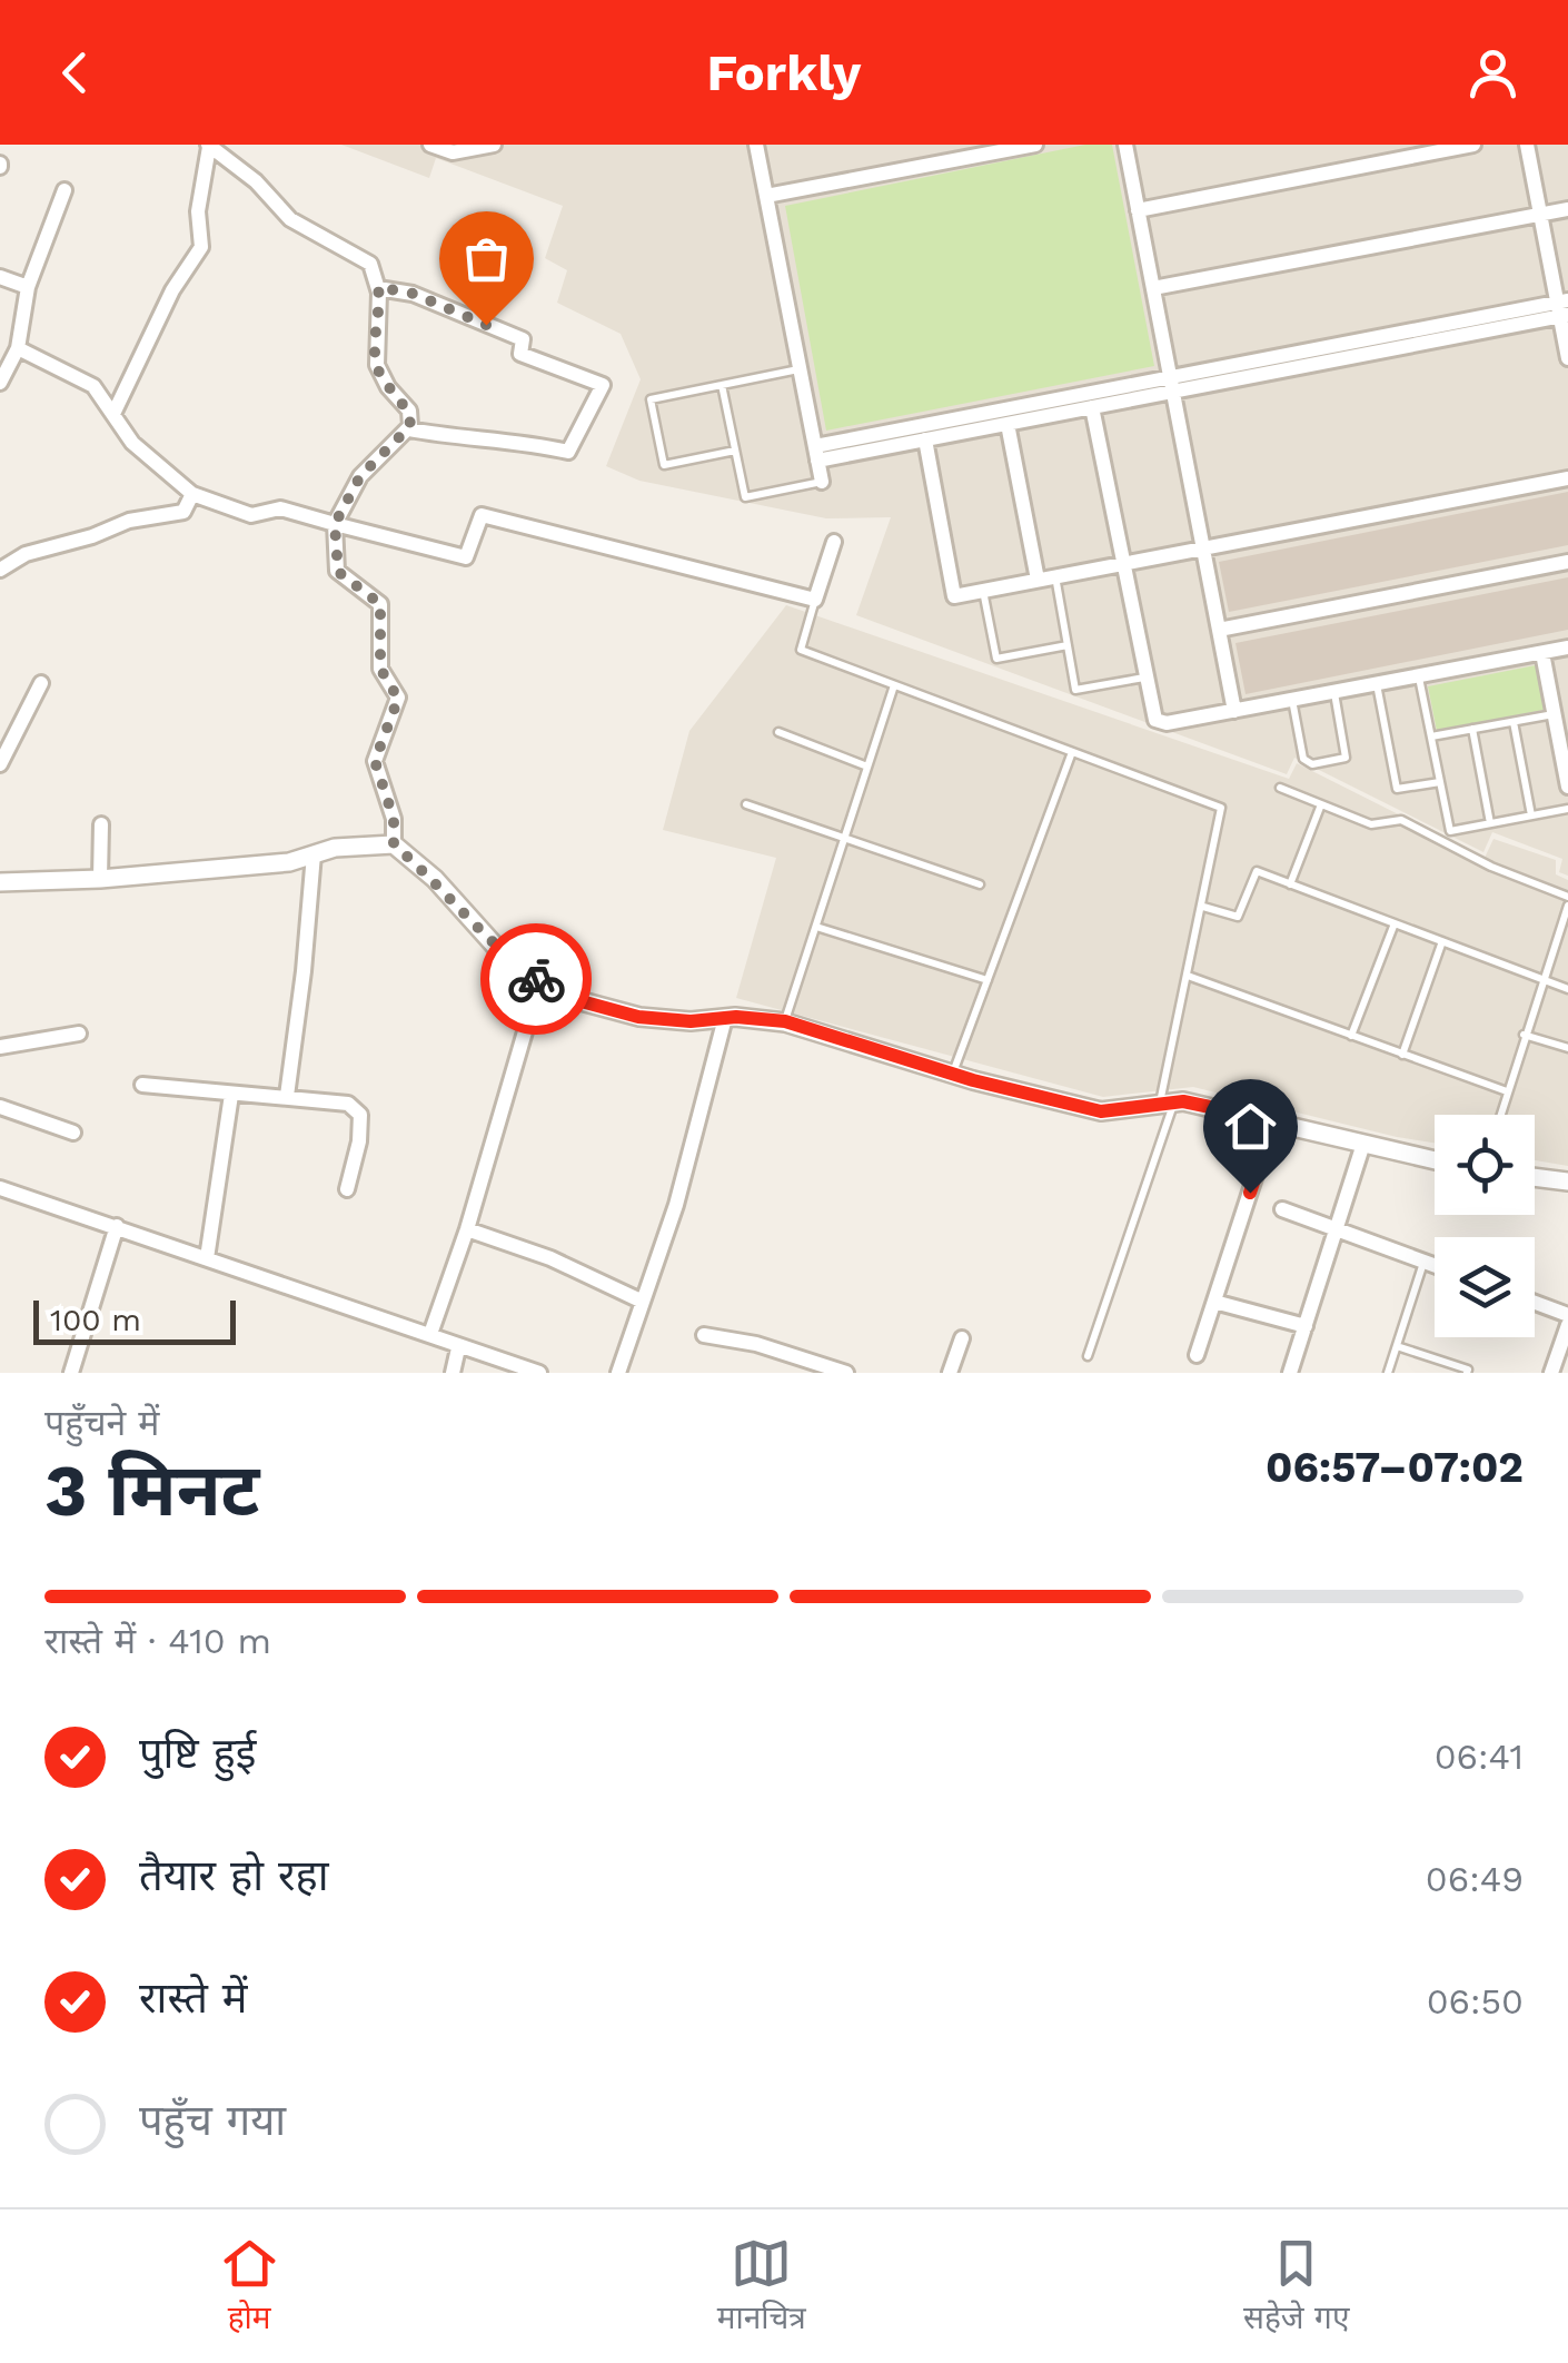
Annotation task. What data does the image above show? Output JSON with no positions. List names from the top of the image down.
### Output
{
  "scale_bar": "100 m",
  "page": {
    "header": "Forkly",
    "scale": "100 m",
    "heading": ["3 मिनट", "पहुँचने में", "06:57–07:02"],
    "bar": "रास्ते में · 410 m",
    "list": [
      ["पुष्टि हुई", "06:41"],
      ["तैयार हो रहा", "06:49"],
      ["रास्ते में", "06:50"],
      "पहुँच गया"
    ],
    "tabs": ["होम", "मानचित्र", "सहेजे गए"]
  }
}
